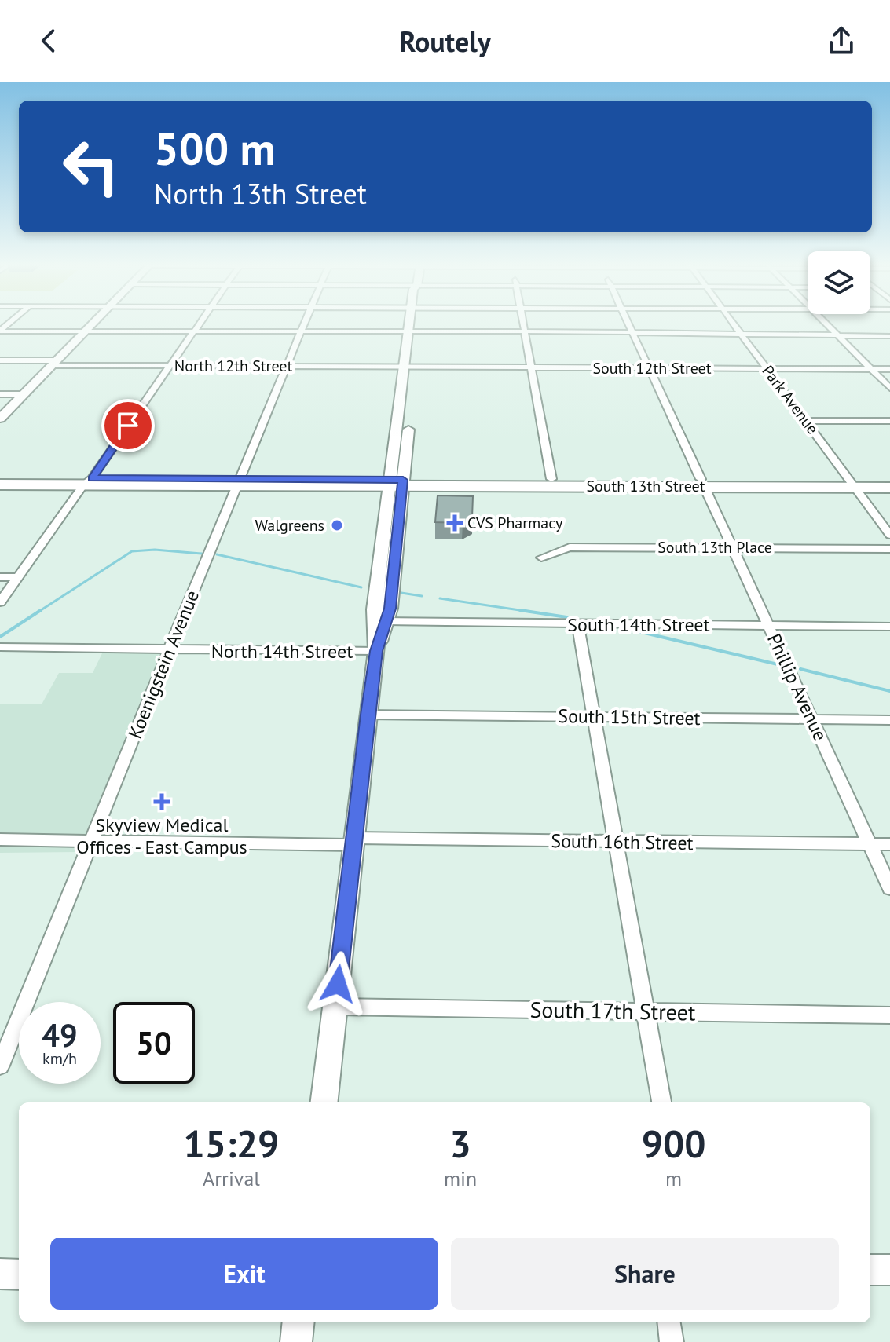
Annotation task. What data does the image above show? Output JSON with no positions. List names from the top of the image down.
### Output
{
  "streets": {
    "highway": ["South 13th Street"],
    "street": [
      "North 12th Street",
      "South 12th Street",
      "Park Avenue",
      "South 13th Place",
      "South 14th Street",
      "North 14th Street",
      "Koenigstein Avenue",
      "Phillip Avenue",
      "South 15th Street",
      "South 16th Street",
      "South 17th Street"
    ]
  },
  "crossings": [
    ["North 12th Street", "South 12th Street"],
    ["North 12th Street", "Koenigstein Avenue"],
    ["South 12th Street", "Park Avenue"],
    ["South 12th Street", "Phillip Avenue"],
    ["Park Avenue", "South 13th Street"],
    ["South 13th Street", "Phillip Avenue"],
    ["South 13th Place", "Phillip Avenue"],
    ["South 14th Street", "Phillip Avenue"],
    ["North 14th Street", "Koenigstein Avenue"],
    ["Koenigstein Avenue", "South 16th Street"],
    ["Phillip Avenue", "South 15th Street"],
    ["Phillip Avenue", "South 16th Street"]
  ],
  "places": {
    "health": ["CVS Pharmacy", "Skyview Medical Offices - East Campus"],
    "other": ["Walgreens"]
  },
  "page": {
    "header": "Routely",
    "turn": ["500 m", "North 13th Street"],
    "speed": "49 km/h",
    "limit": "50",
    "eta": [
      "15:29",
      "Arrival",
      "3",
      "min",
      "900",
      "m"
    ],
    "buttons": ["Exit", "Share"]
  }
}
